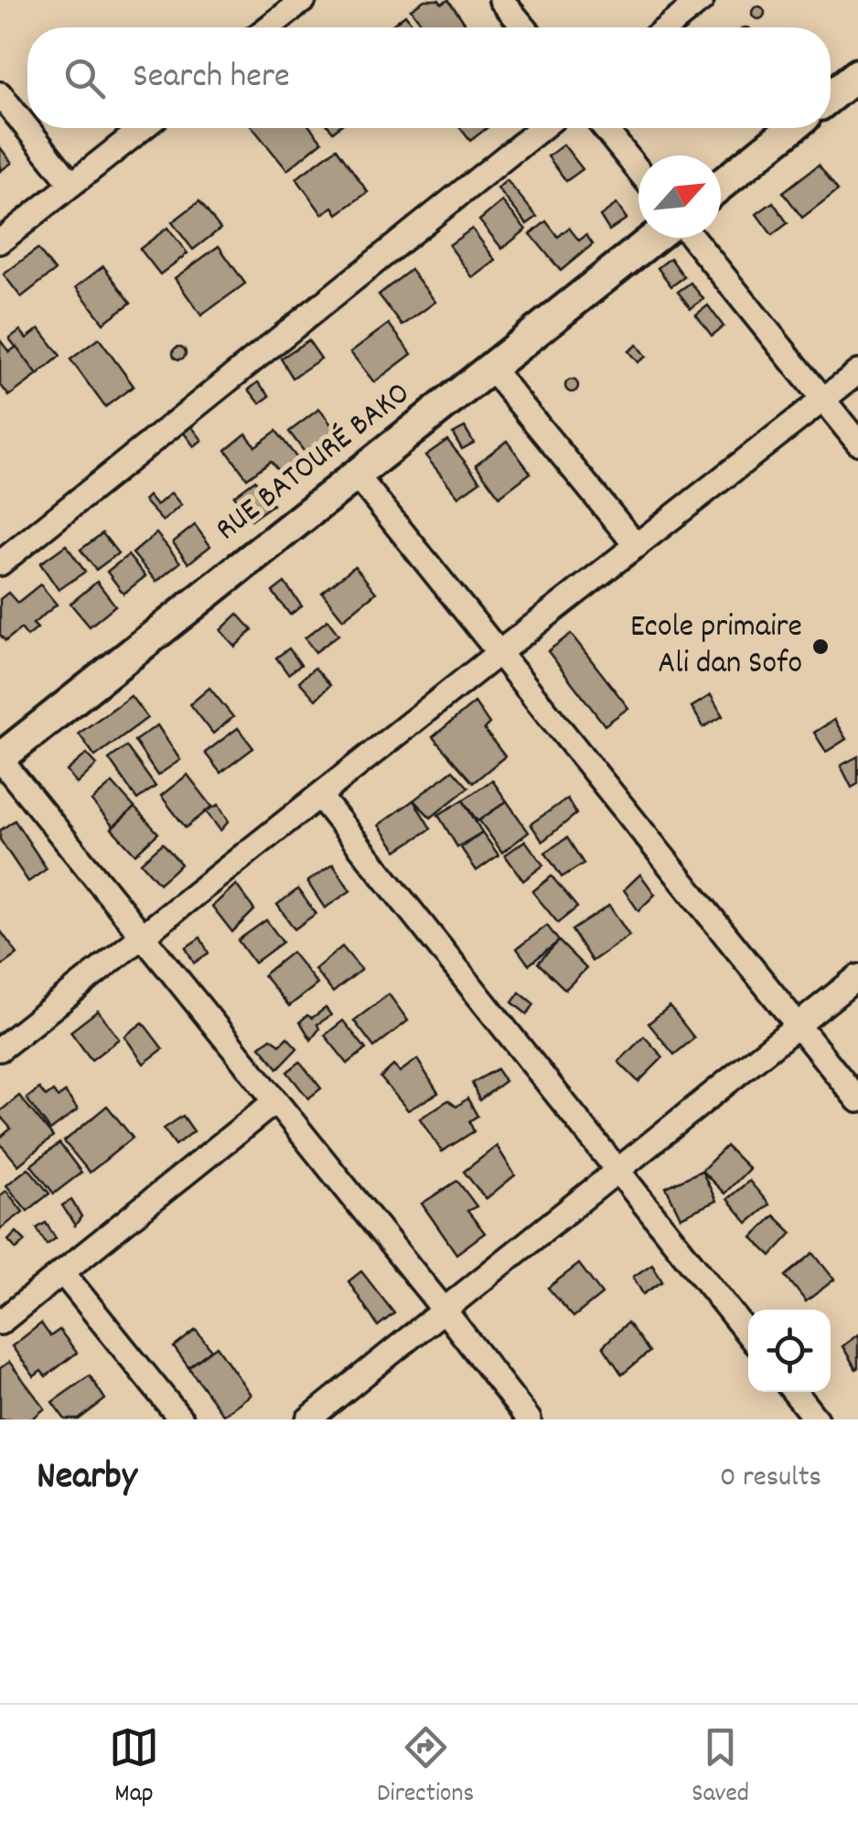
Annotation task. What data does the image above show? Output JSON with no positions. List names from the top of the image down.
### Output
{
  "streets": {
    "main road": ["RUE BATOURÉ BAKO"]
  },
  "places": ["Ecole primaire Ali dan Sofo"],
  "north": "top right",
  "page": {
    "search": "Search here",
    "heading": ["Nearby", "0 results"],
    "nav": ["Map", "Directions", "Saved"]
  }
}
